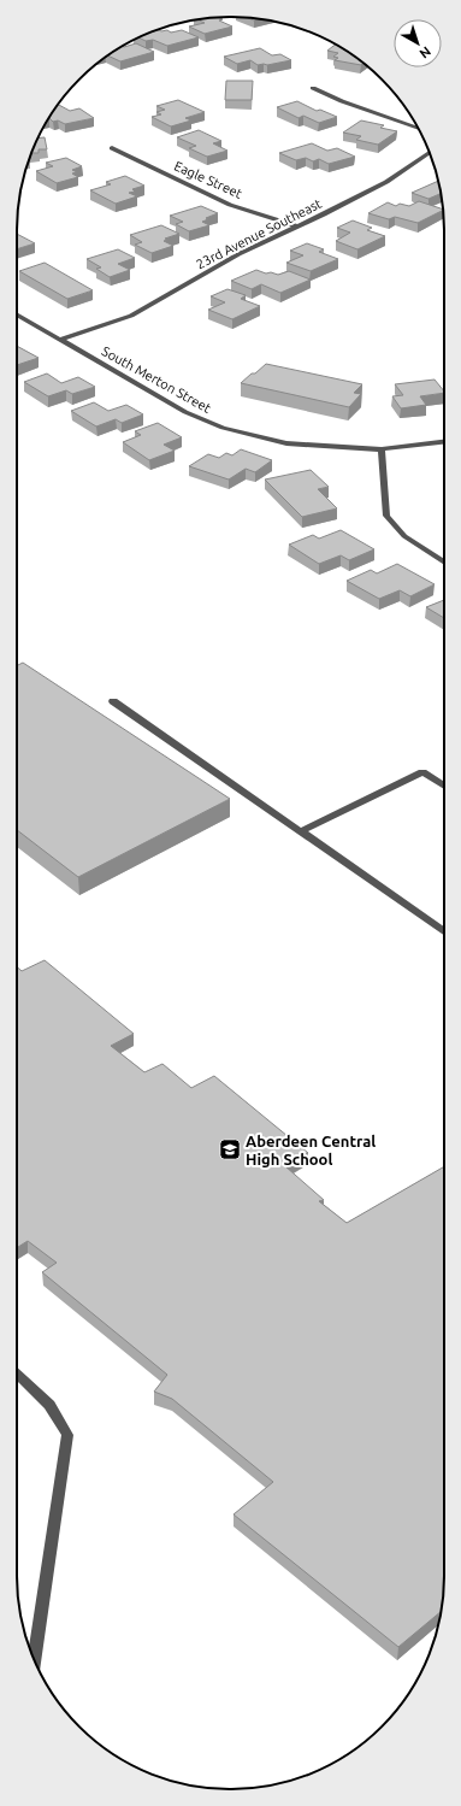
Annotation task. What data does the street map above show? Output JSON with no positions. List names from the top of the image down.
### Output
{
  "streets": {
    "street": ["Eagle Street", "23rd Avenue Southeast", "South Merton Street"]
  },
  "crossings": [
    ["Eagle Street", "23rd Avenue Southeast"],
    ["23rd Avenue Southeast", "South Merton Street"]
  ],
  "places": {
    "school or university": ["Aberdeen Central High School"]
  },
  "north": "bottom right"
}
